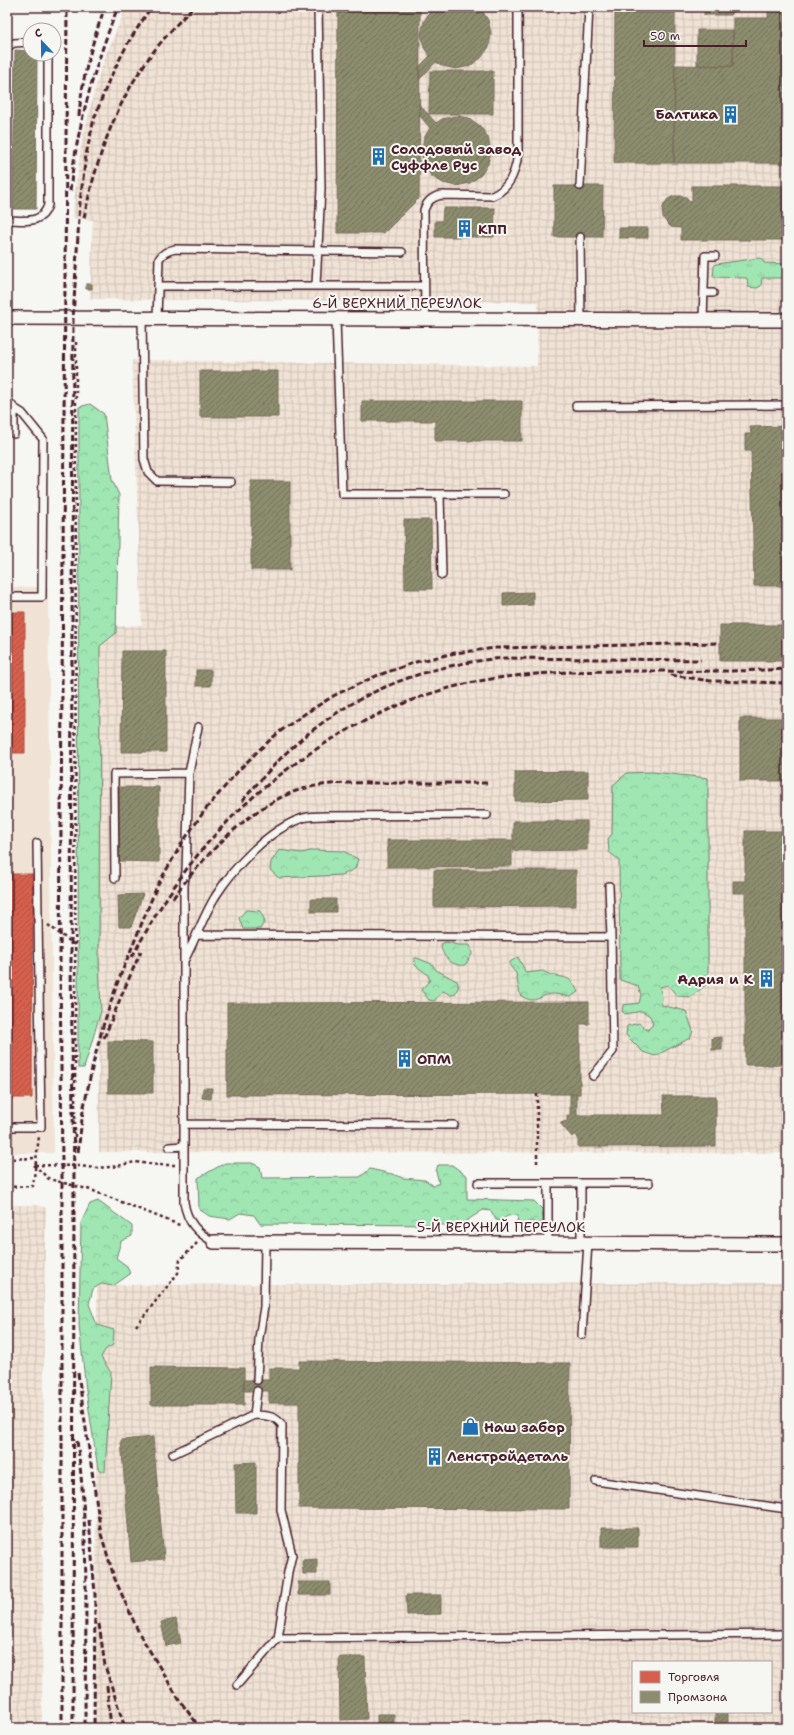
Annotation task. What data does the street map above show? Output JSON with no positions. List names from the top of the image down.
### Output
{
  "streets": {
    "street": ["6-Й ВЕРХНИЙ ПЕРЕУЛОК", "5-Й ВЕРХНИЙ ПЕРЕУЛОК"]
  },
  "places": {
    "building": [
      "Балтика",
      "Солодовый завод Суффле Рус",
      "КПП",
      "Адрия и К",
      "ОПМ",
      "Ленстройдеталь"
    ],
    "shop": ["Наш забор"]
  },
  "legend": ["Торговля", "Промзона"],
  "scale_bar": "50 m",
  "north": "top"
}
